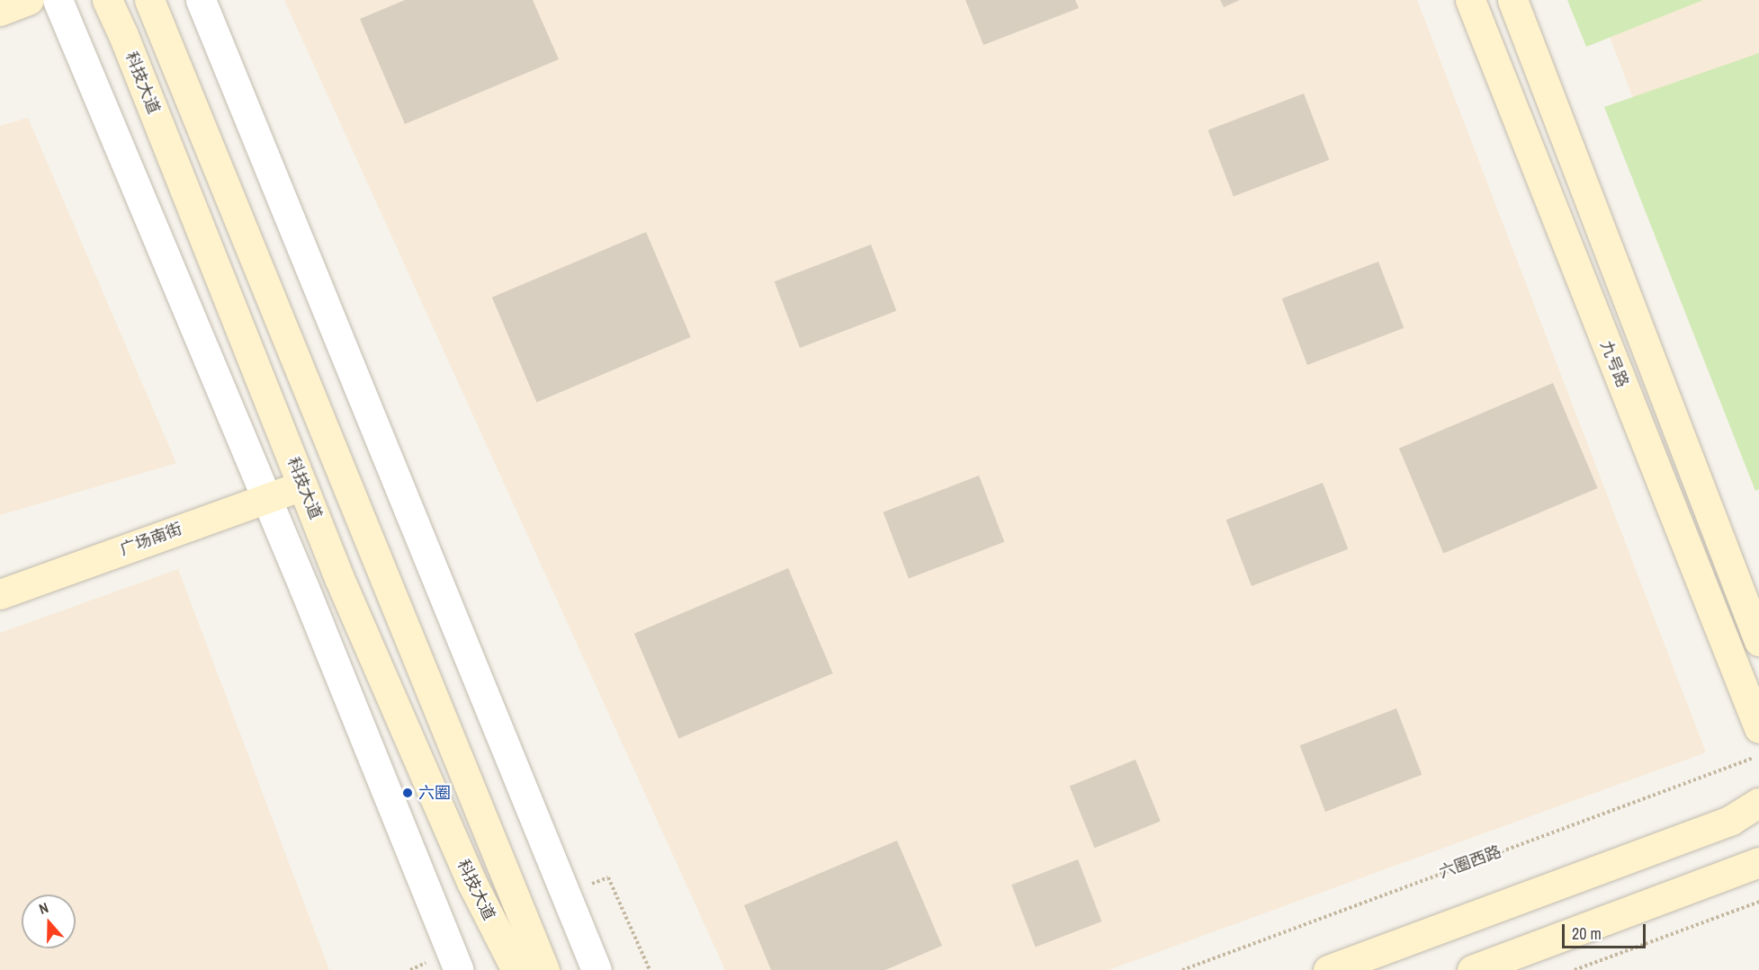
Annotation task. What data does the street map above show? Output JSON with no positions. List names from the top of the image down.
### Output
{
  "streets": {
    "main road": ["科技大道", "九号路", "广场南街"],
    "path": ["六圈西路"]
  },
  "crossings": [
    ["科技大道", "广场南街"]
  ],
  "places": ["六圈"],
  "scale_bar": "20 m",
  "north": "top"
}
